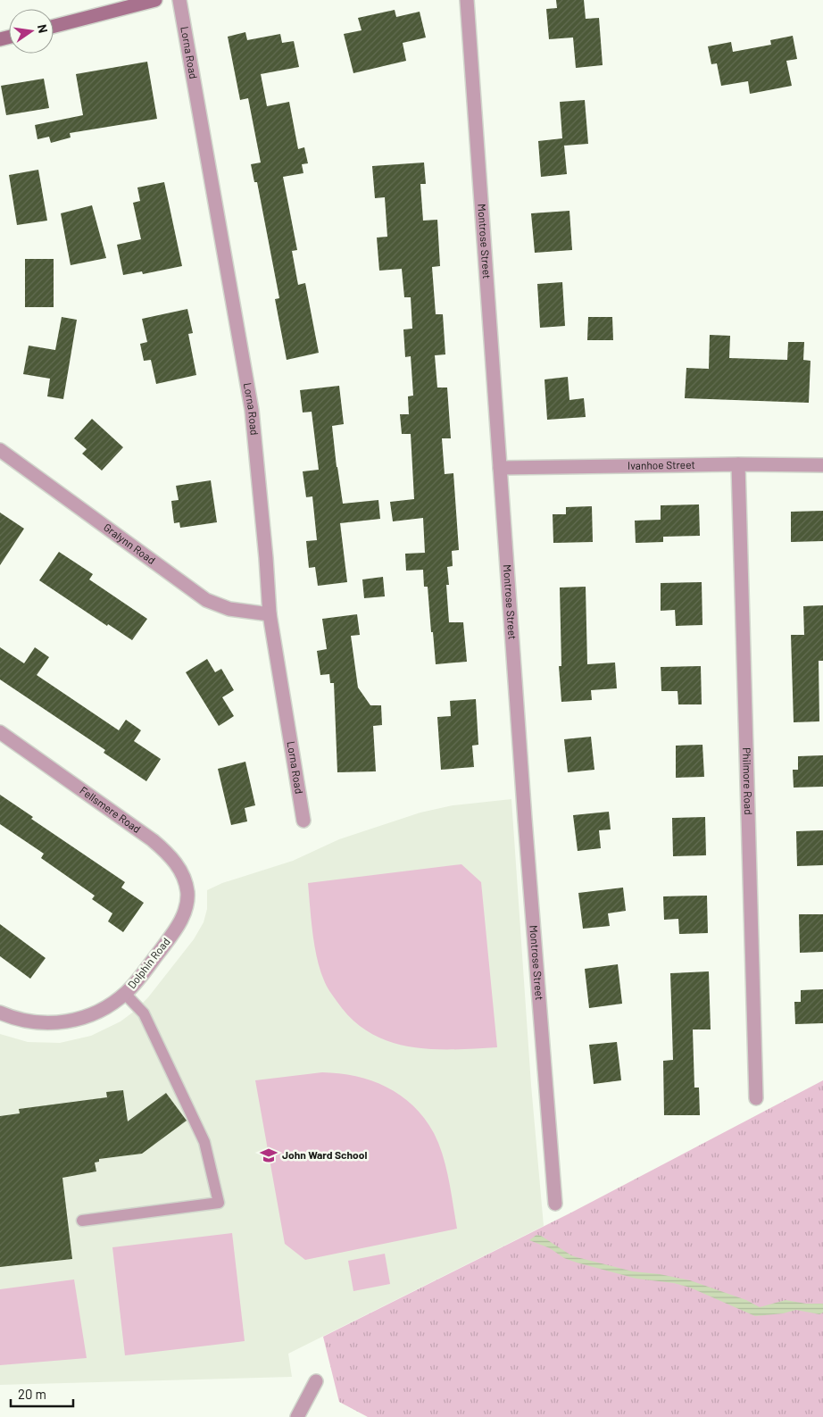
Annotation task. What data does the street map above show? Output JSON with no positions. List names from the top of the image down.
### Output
{
  "streets": {
    "street": [
      "Lorna Road",
      "Montrose Street",
      "Ivanhoe Street",
      "Gralynn Road",
      "Philmore Road",
      "Fellsmere Road",
      "Dolphin Road"
    ]
  },
  "crossings": [
    ["Lorna Road", "Gralynn Road"],
    ["Montrose Street", "Ivanhoe Street"],
    ["Ivanhoe Street", "Philmore Road"],
    ["Fellsmere Road", "Dolphin Road"]
  ],
  "places": {
    "school or university": ["John Ward School"]
  },
  "scale_bar": "20 m",
  "north": "right"
}
